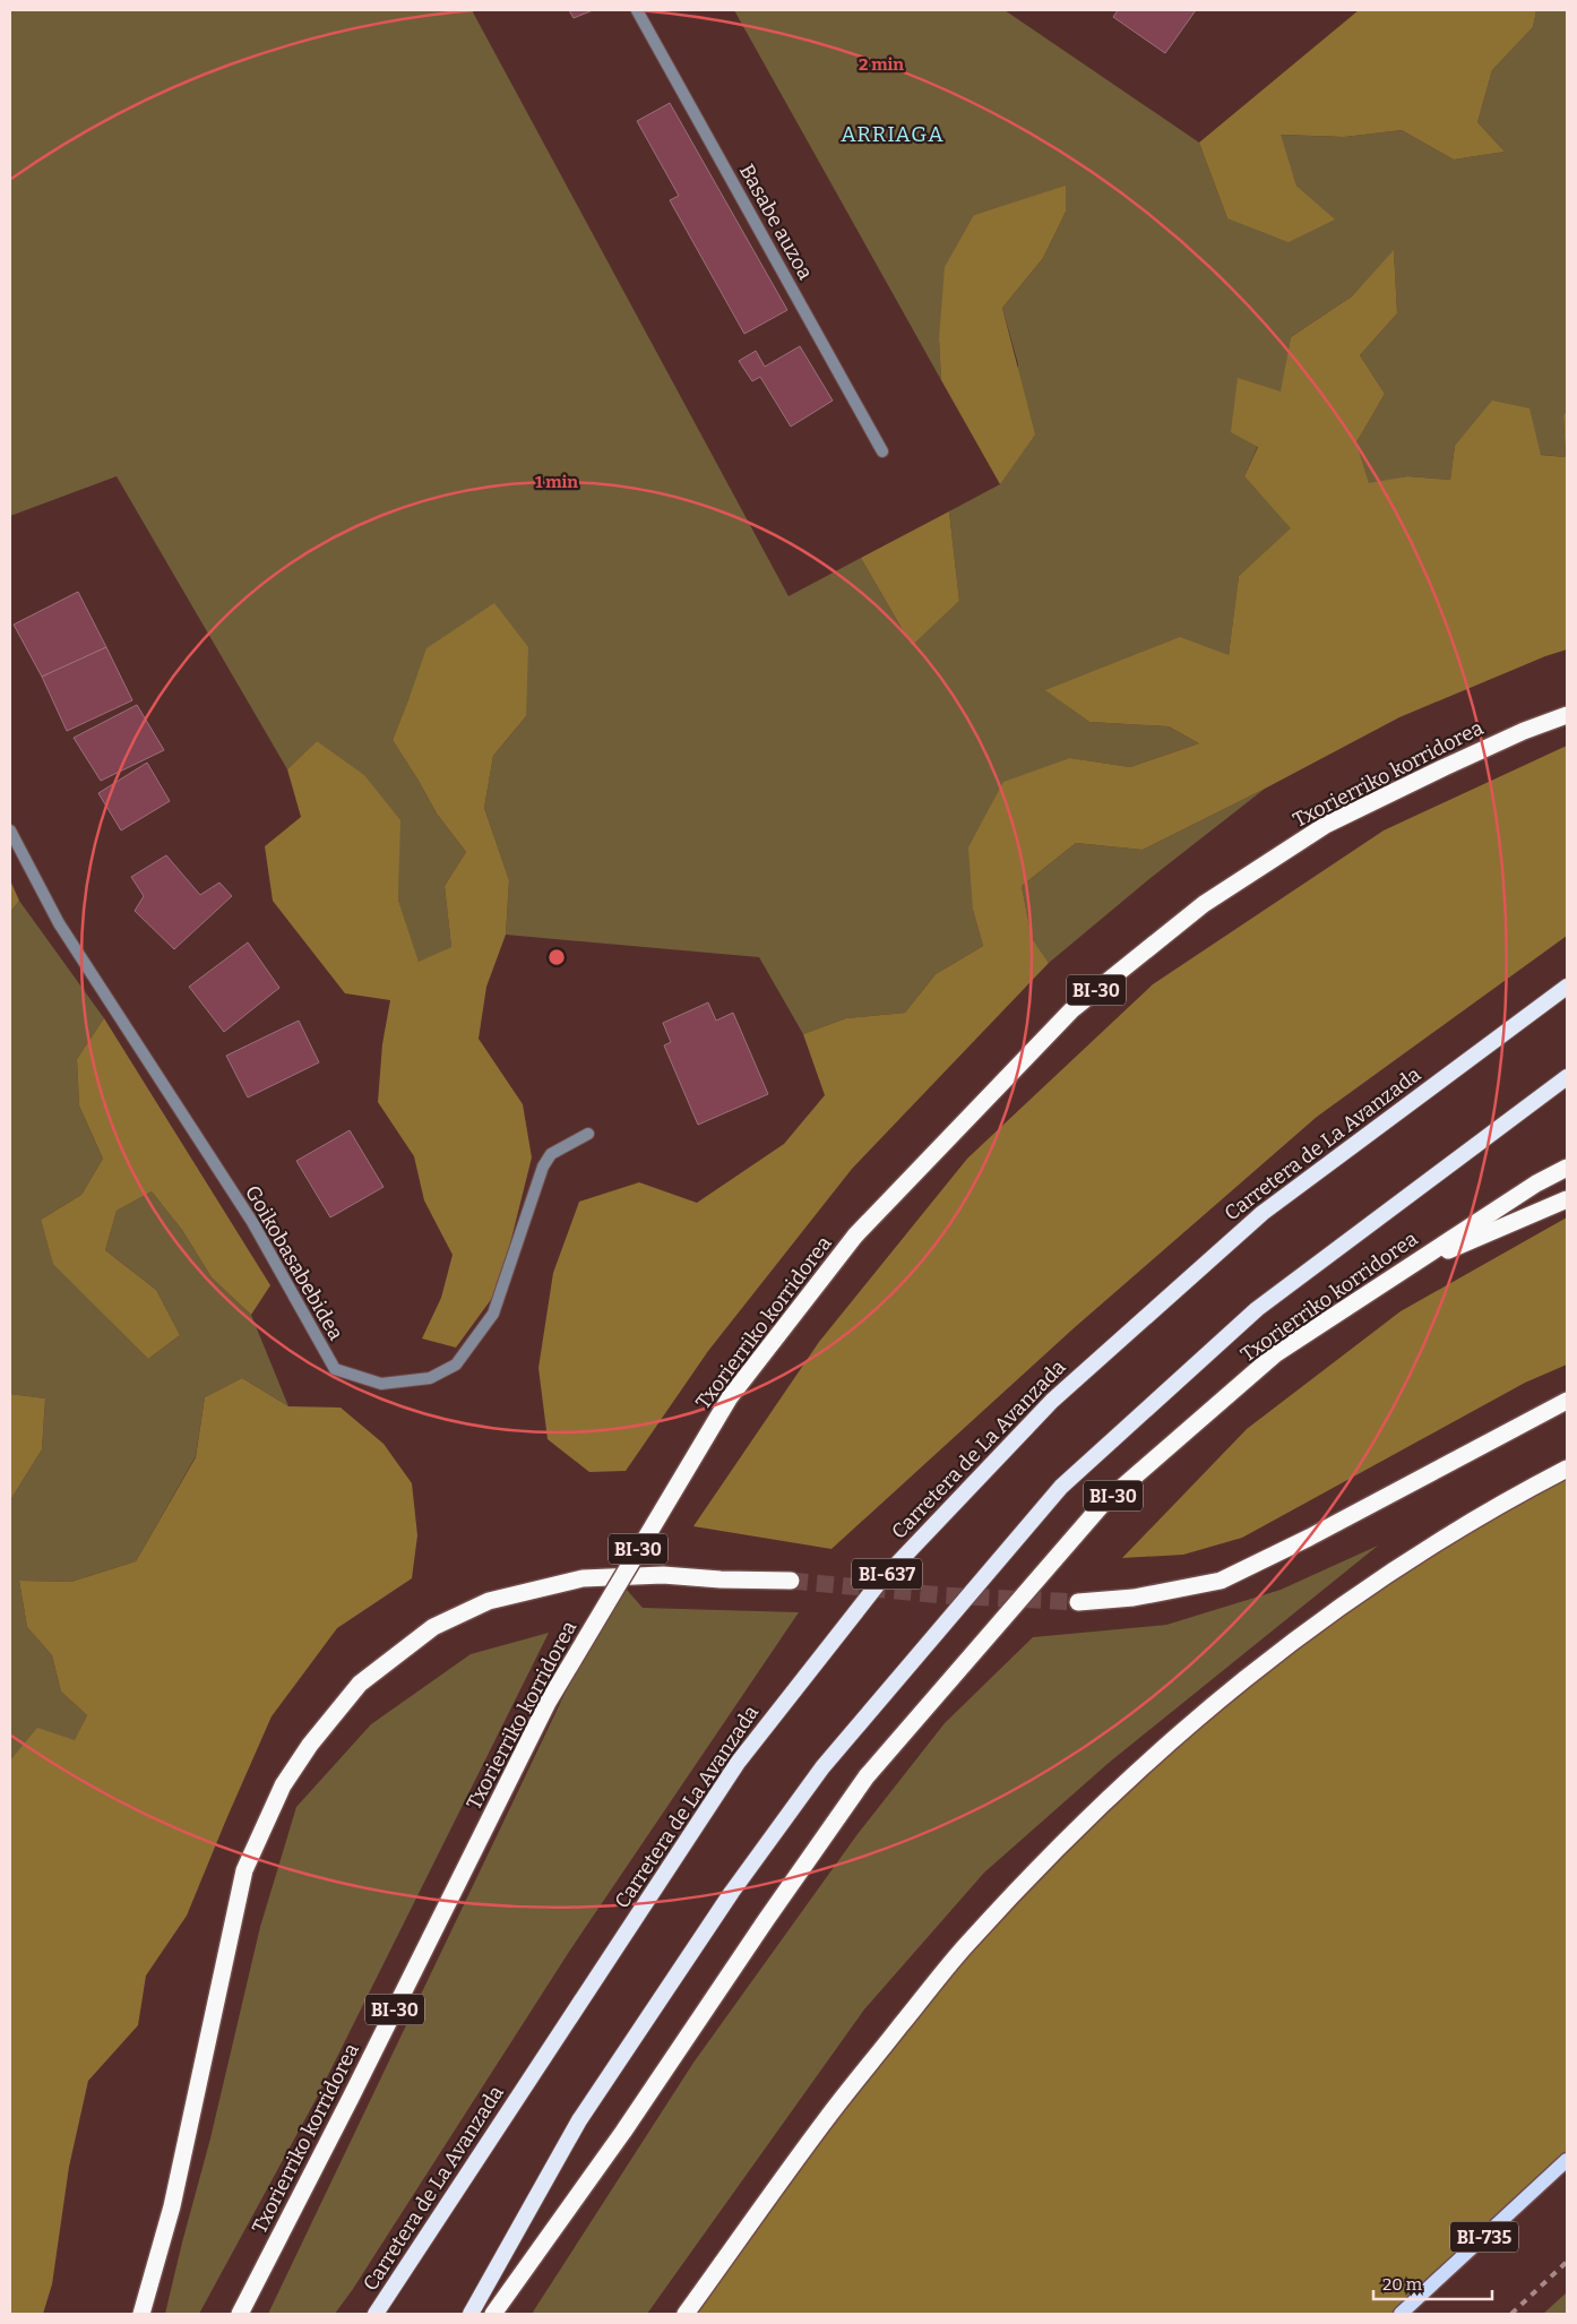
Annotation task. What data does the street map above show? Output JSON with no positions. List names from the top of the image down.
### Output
{
  "streets": {
    "highway": [
      "Txorierriko korridorea",
      "BI-30",
      "Carretera de La Avanzada",
      "BI-637"
    ],
    "main road": ["BI-735"],
    "street": ["Basabe auzoa", "Goikobasabebidea"]
  },
  "districts": ["ARRIAGA"],
  "scale_bar": "20 m",
  "rings": ["2 min", "1 min"]
}
